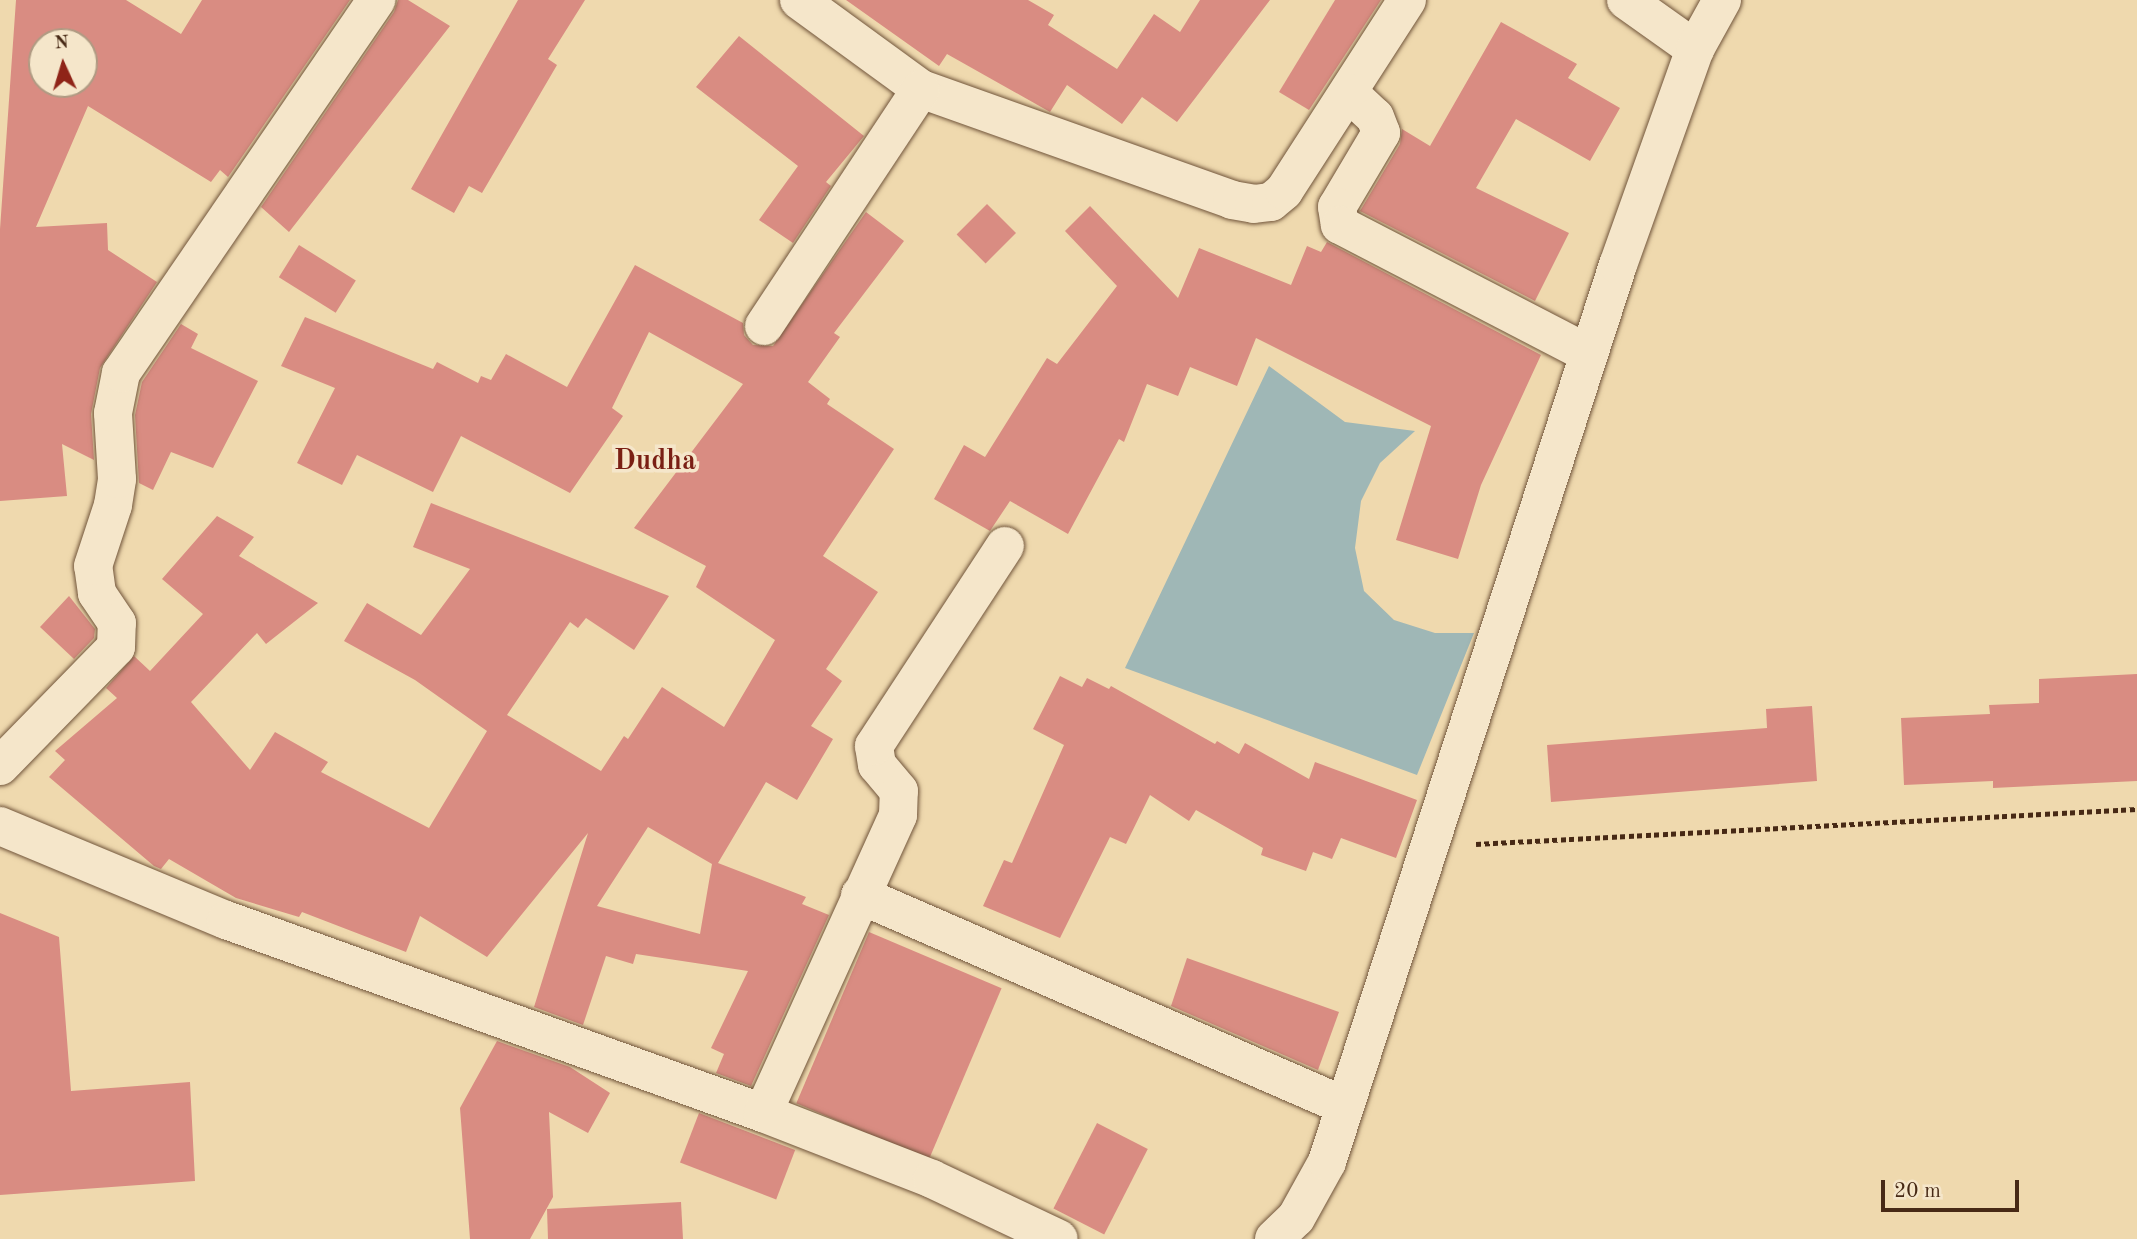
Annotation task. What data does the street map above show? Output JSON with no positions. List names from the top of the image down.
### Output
{
  "districts": ["Dudha"],
  "scale_bar": "20 m",
  "north": "top"
}
